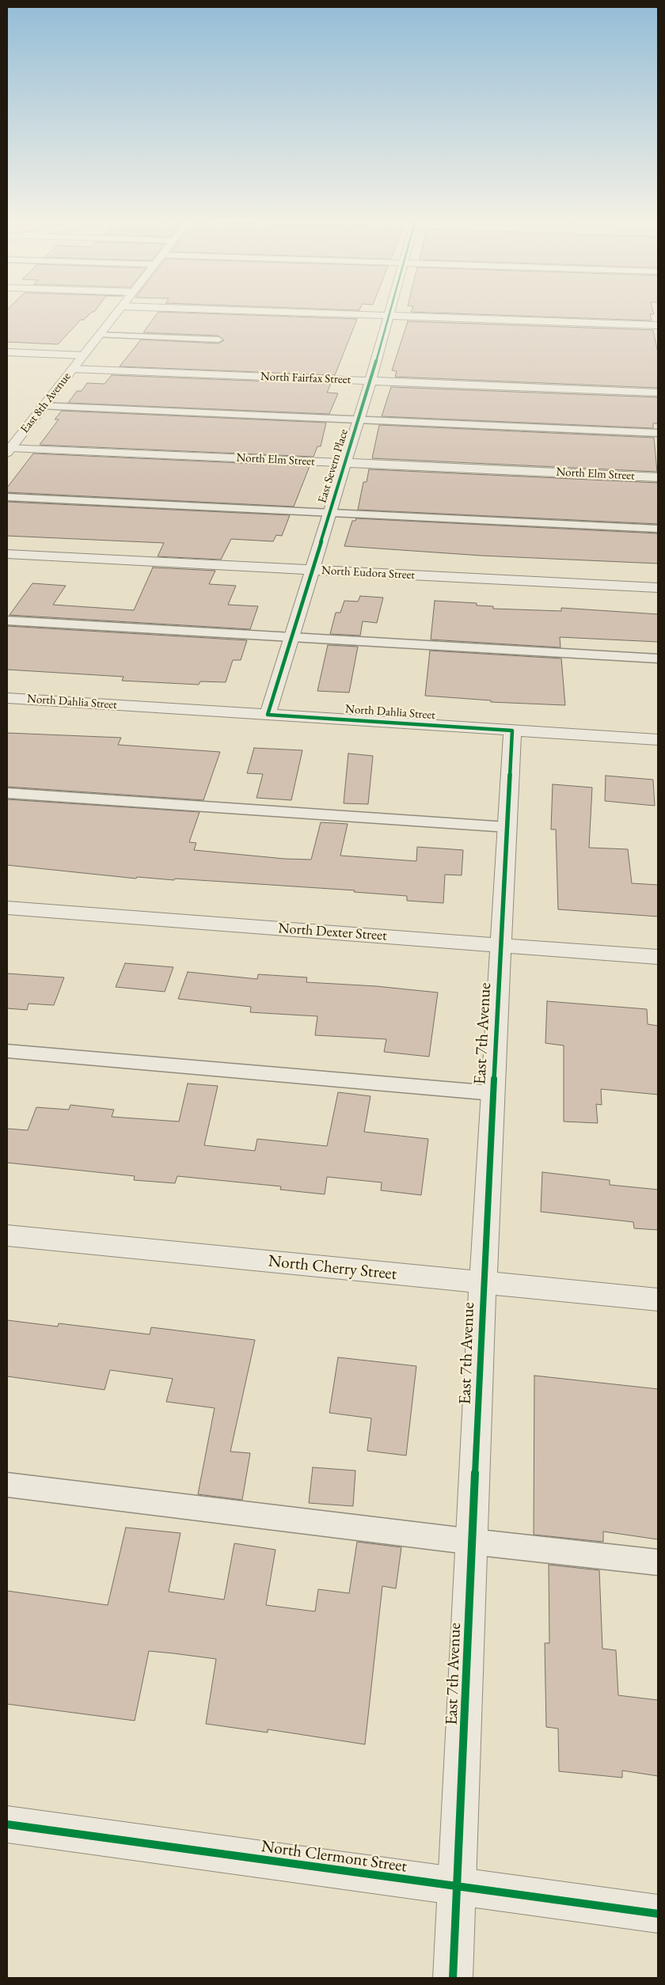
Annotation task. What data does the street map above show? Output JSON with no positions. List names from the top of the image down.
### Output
{
  "streets": {
    "street": [
      "North Fairfax Street",
      "East 8th Avenue",
      "North Elm Street",
      "East Severn Place",
      "North Eudora Street",
      "North Dahlia Street",
      "North Dexter Street",
      "East 7th Avenue",
      "North Cherry Street",
      "North Clermont Street"
    ]
  },
  "crossings": [
    ["North Fairfax Street", "East 8th Avenue"],
    ["North Fairfax Street", "East Severn Place"],
    ["East 8th Avenue", "North Elm Street"],
    ["North Elm Street", "East Severn Place"],
    ["East Severn Place", "North Eudora Street"],
    ["East Severn Place", "North Dahlia Street"],
    ["North Dahlia Street", "East 7th Avenue"],
    ["North Dexter Street", "East 7th Avenue"],
    ["East 7th Avenue", "North Cherry Street"],
    ["East 7th Avenue", "North Clermont Street"]
  ]
}
